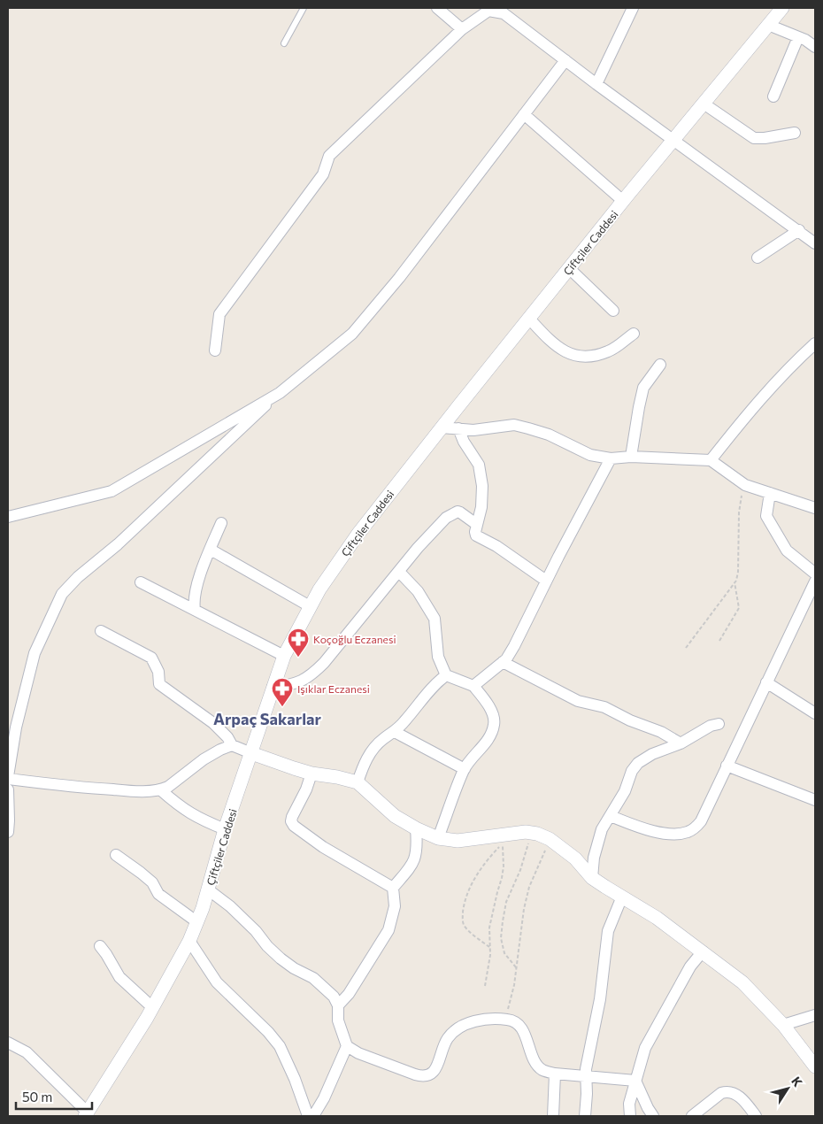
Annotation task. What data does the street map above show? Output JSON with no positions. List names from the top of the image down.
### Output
{
  "streets": {
    "street": ["Çiftçiler Caddesi"]
  },
  "districts": ["Arpaç Sakarlar"],
  "places": {
    "pharmacy": ["Koçoğlu Eczanesi", "Işıklar Eczanesi"]
  },
  "scale_bar": "50 m",
  "north": "top right"
}
